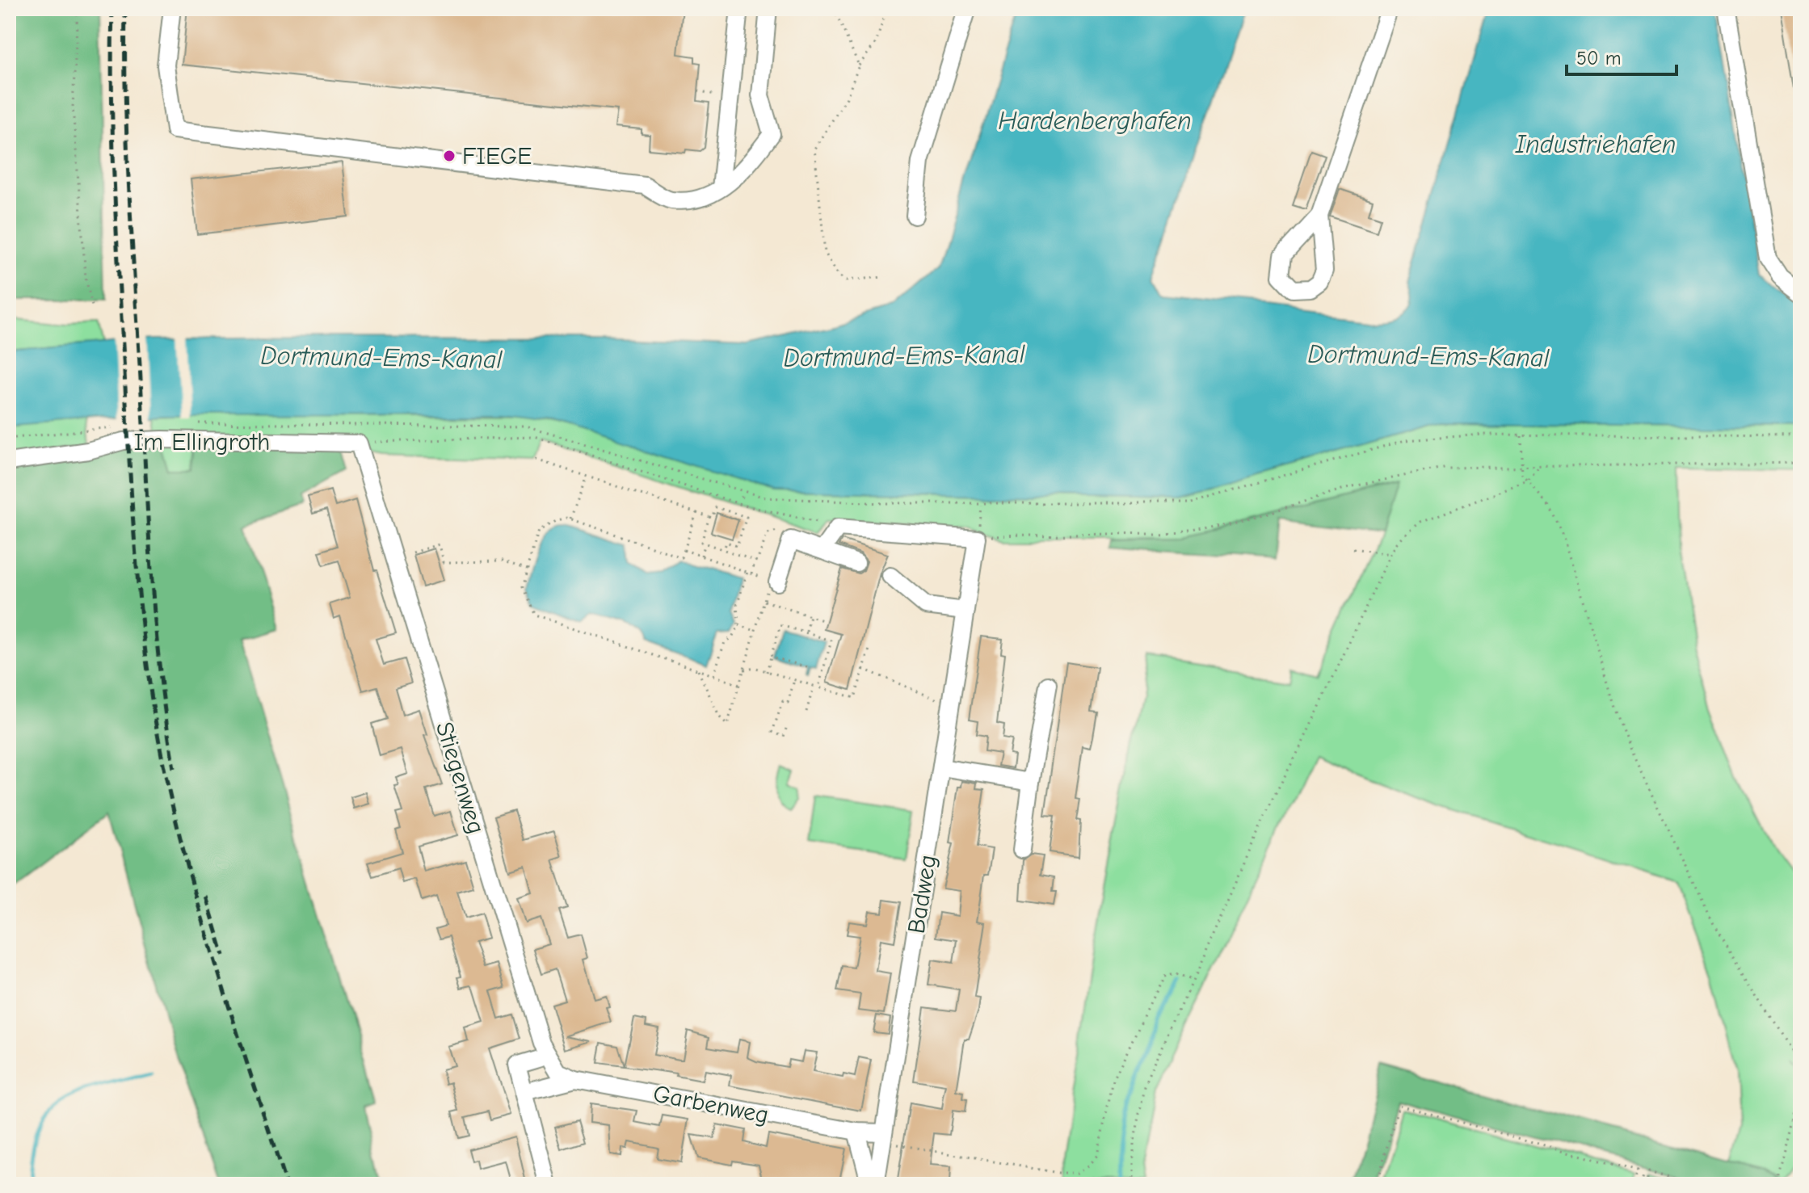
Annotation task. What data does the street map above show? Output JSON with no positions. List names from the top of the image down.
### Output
{
  "streets": {
    "street": [
      "Im Ellingroth",
      "Stiegenweg",
      "Badweg",
      "Garbenweg"
    ]
  },
  "crossings": [
    ["Im Ellingroth", "Stiegenweg"],
    ["Stiegenweg", "Garbenweg"],
    ["Badweg", "Garbenweg"]
  ],
  "water": ["Hardenberghafen", "Industriehafen", "Dortmund-Ems-Kanal"],
  "places": ["FIEGE"],
  "scale_bar": "50 m"
}
